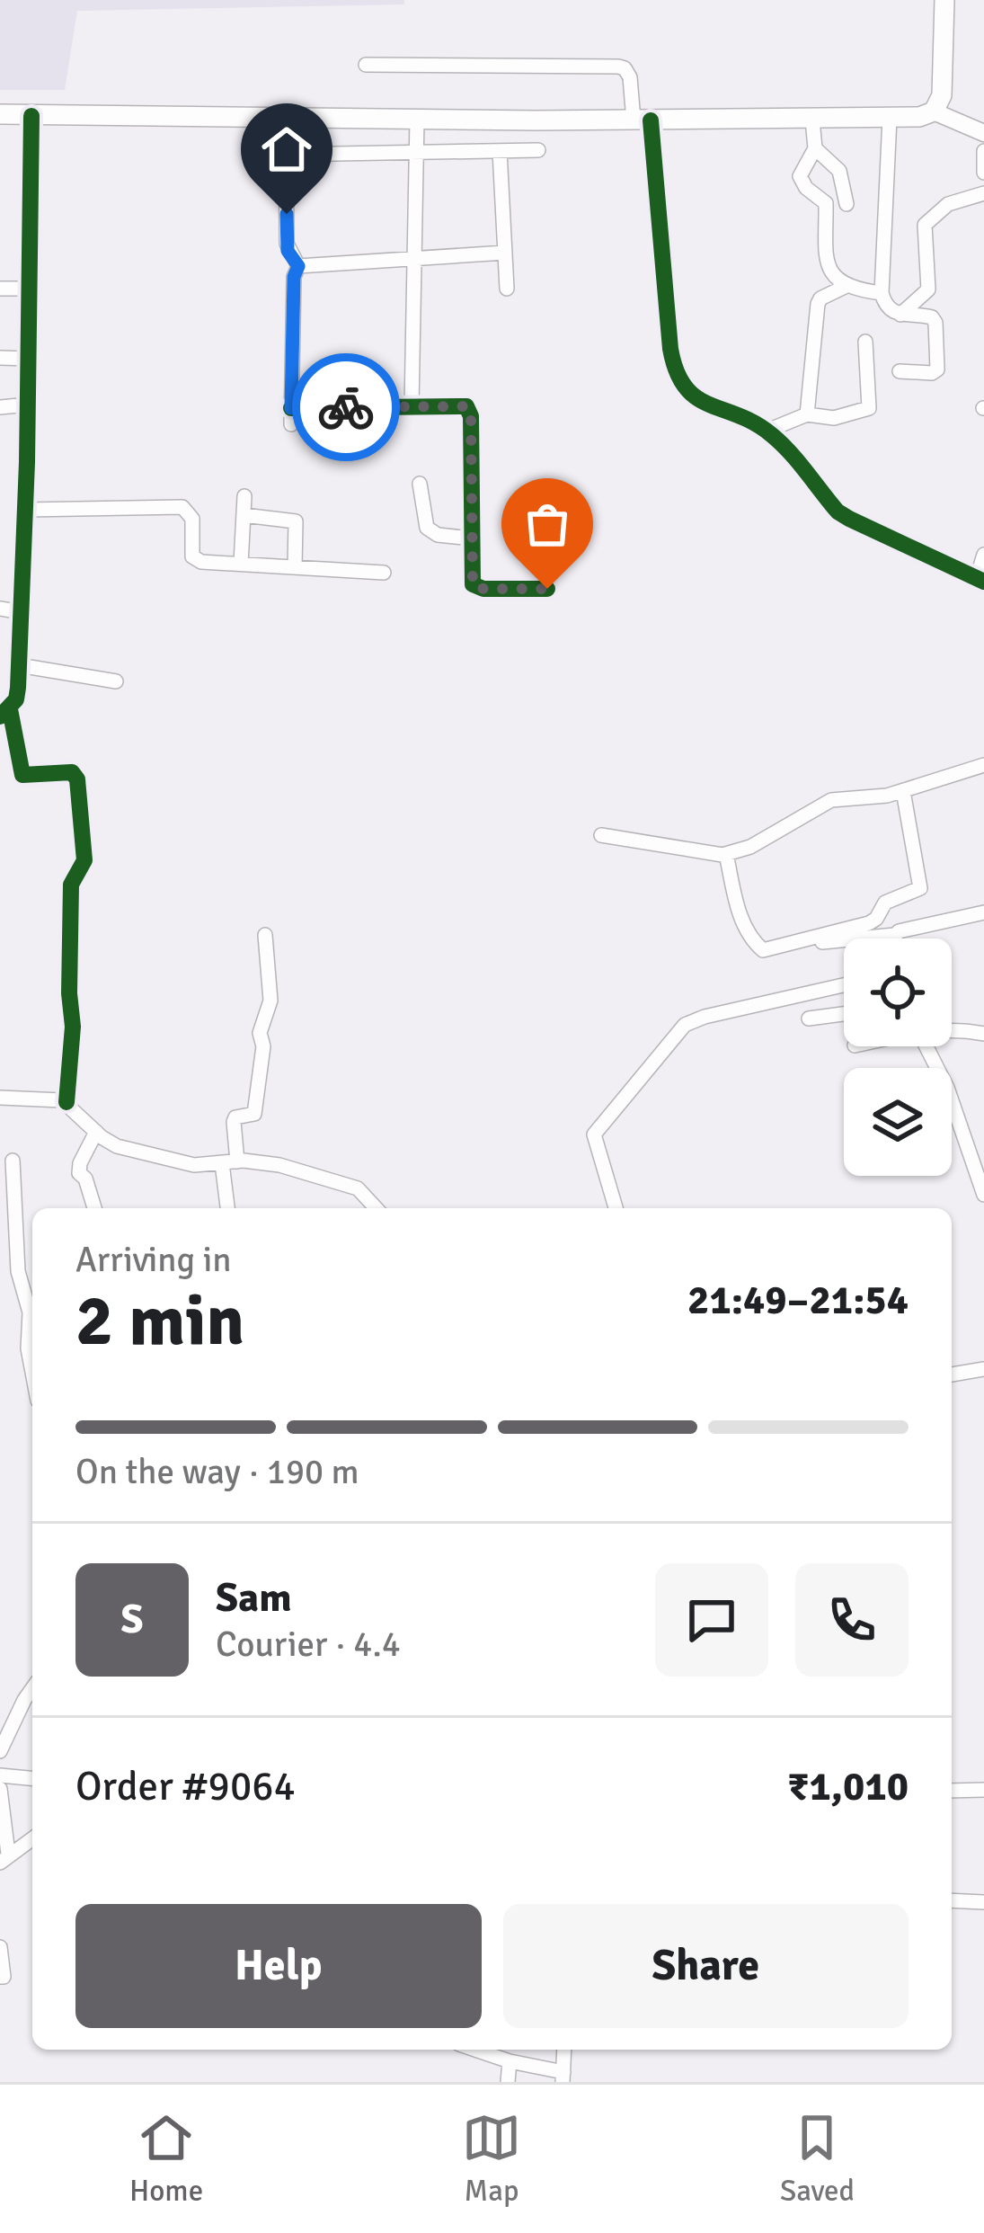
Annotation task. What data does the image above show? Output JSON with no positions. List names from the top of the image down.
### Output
{
  "page": {
    "heading": ["2 min", "Arriving in", "21:49–21:54"],
    "panel": [
      "Sam",
      "Courier · 4.4",
      "Order #9064",
      "₹1,010"
    ],
    "bar": "On the way · 190 m",
    "round": "S",
    "buttons": ["Help", "Share"],
    "tabs": ["Home", "Map", "Saved"]
  }
}
